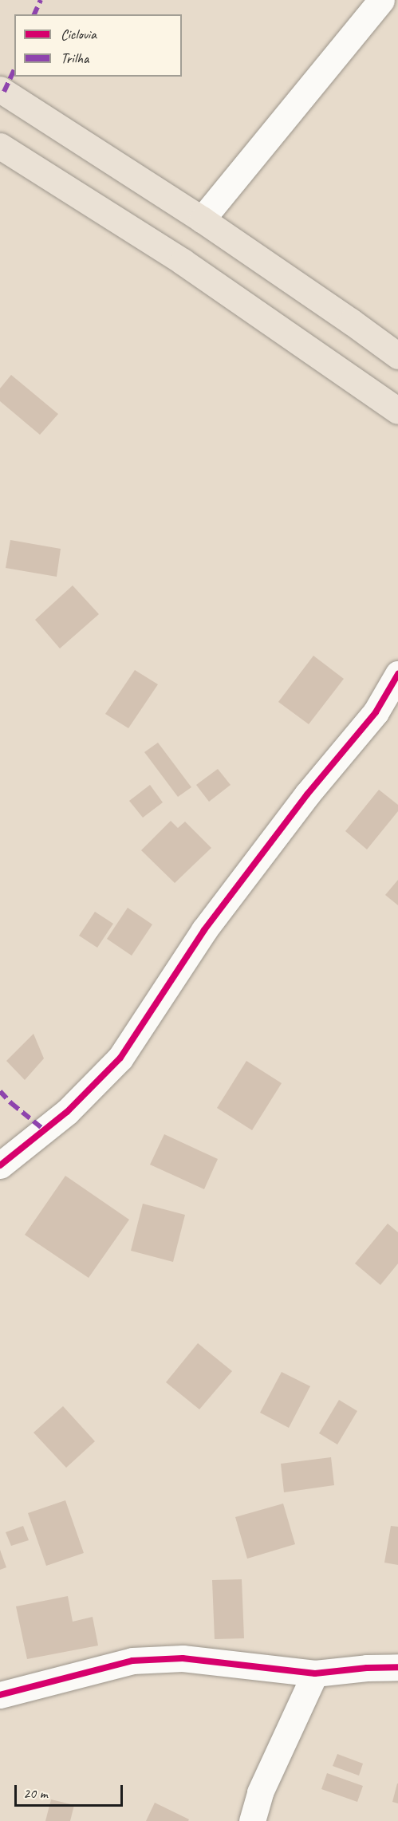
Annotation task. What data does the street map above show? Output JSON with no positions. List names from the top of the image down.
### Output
{
  "legend": ["Ciclovia", "Trilha"],
  "scale_bar": "20 m"
}
